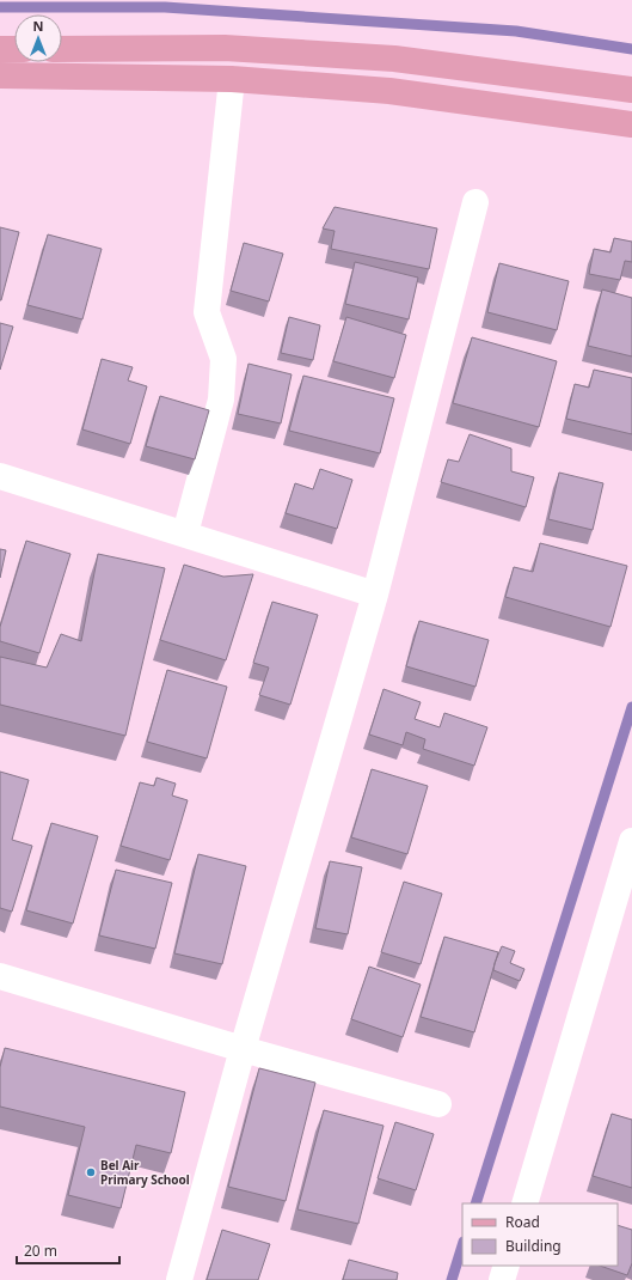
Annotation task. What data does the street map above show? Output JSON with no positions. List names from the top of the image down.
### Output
{
  "places": ["Bel Air Primary School"],
  "legend": ["Road", "Building"],
  "scale_bar": "20 m",
  "north": "top"
}
